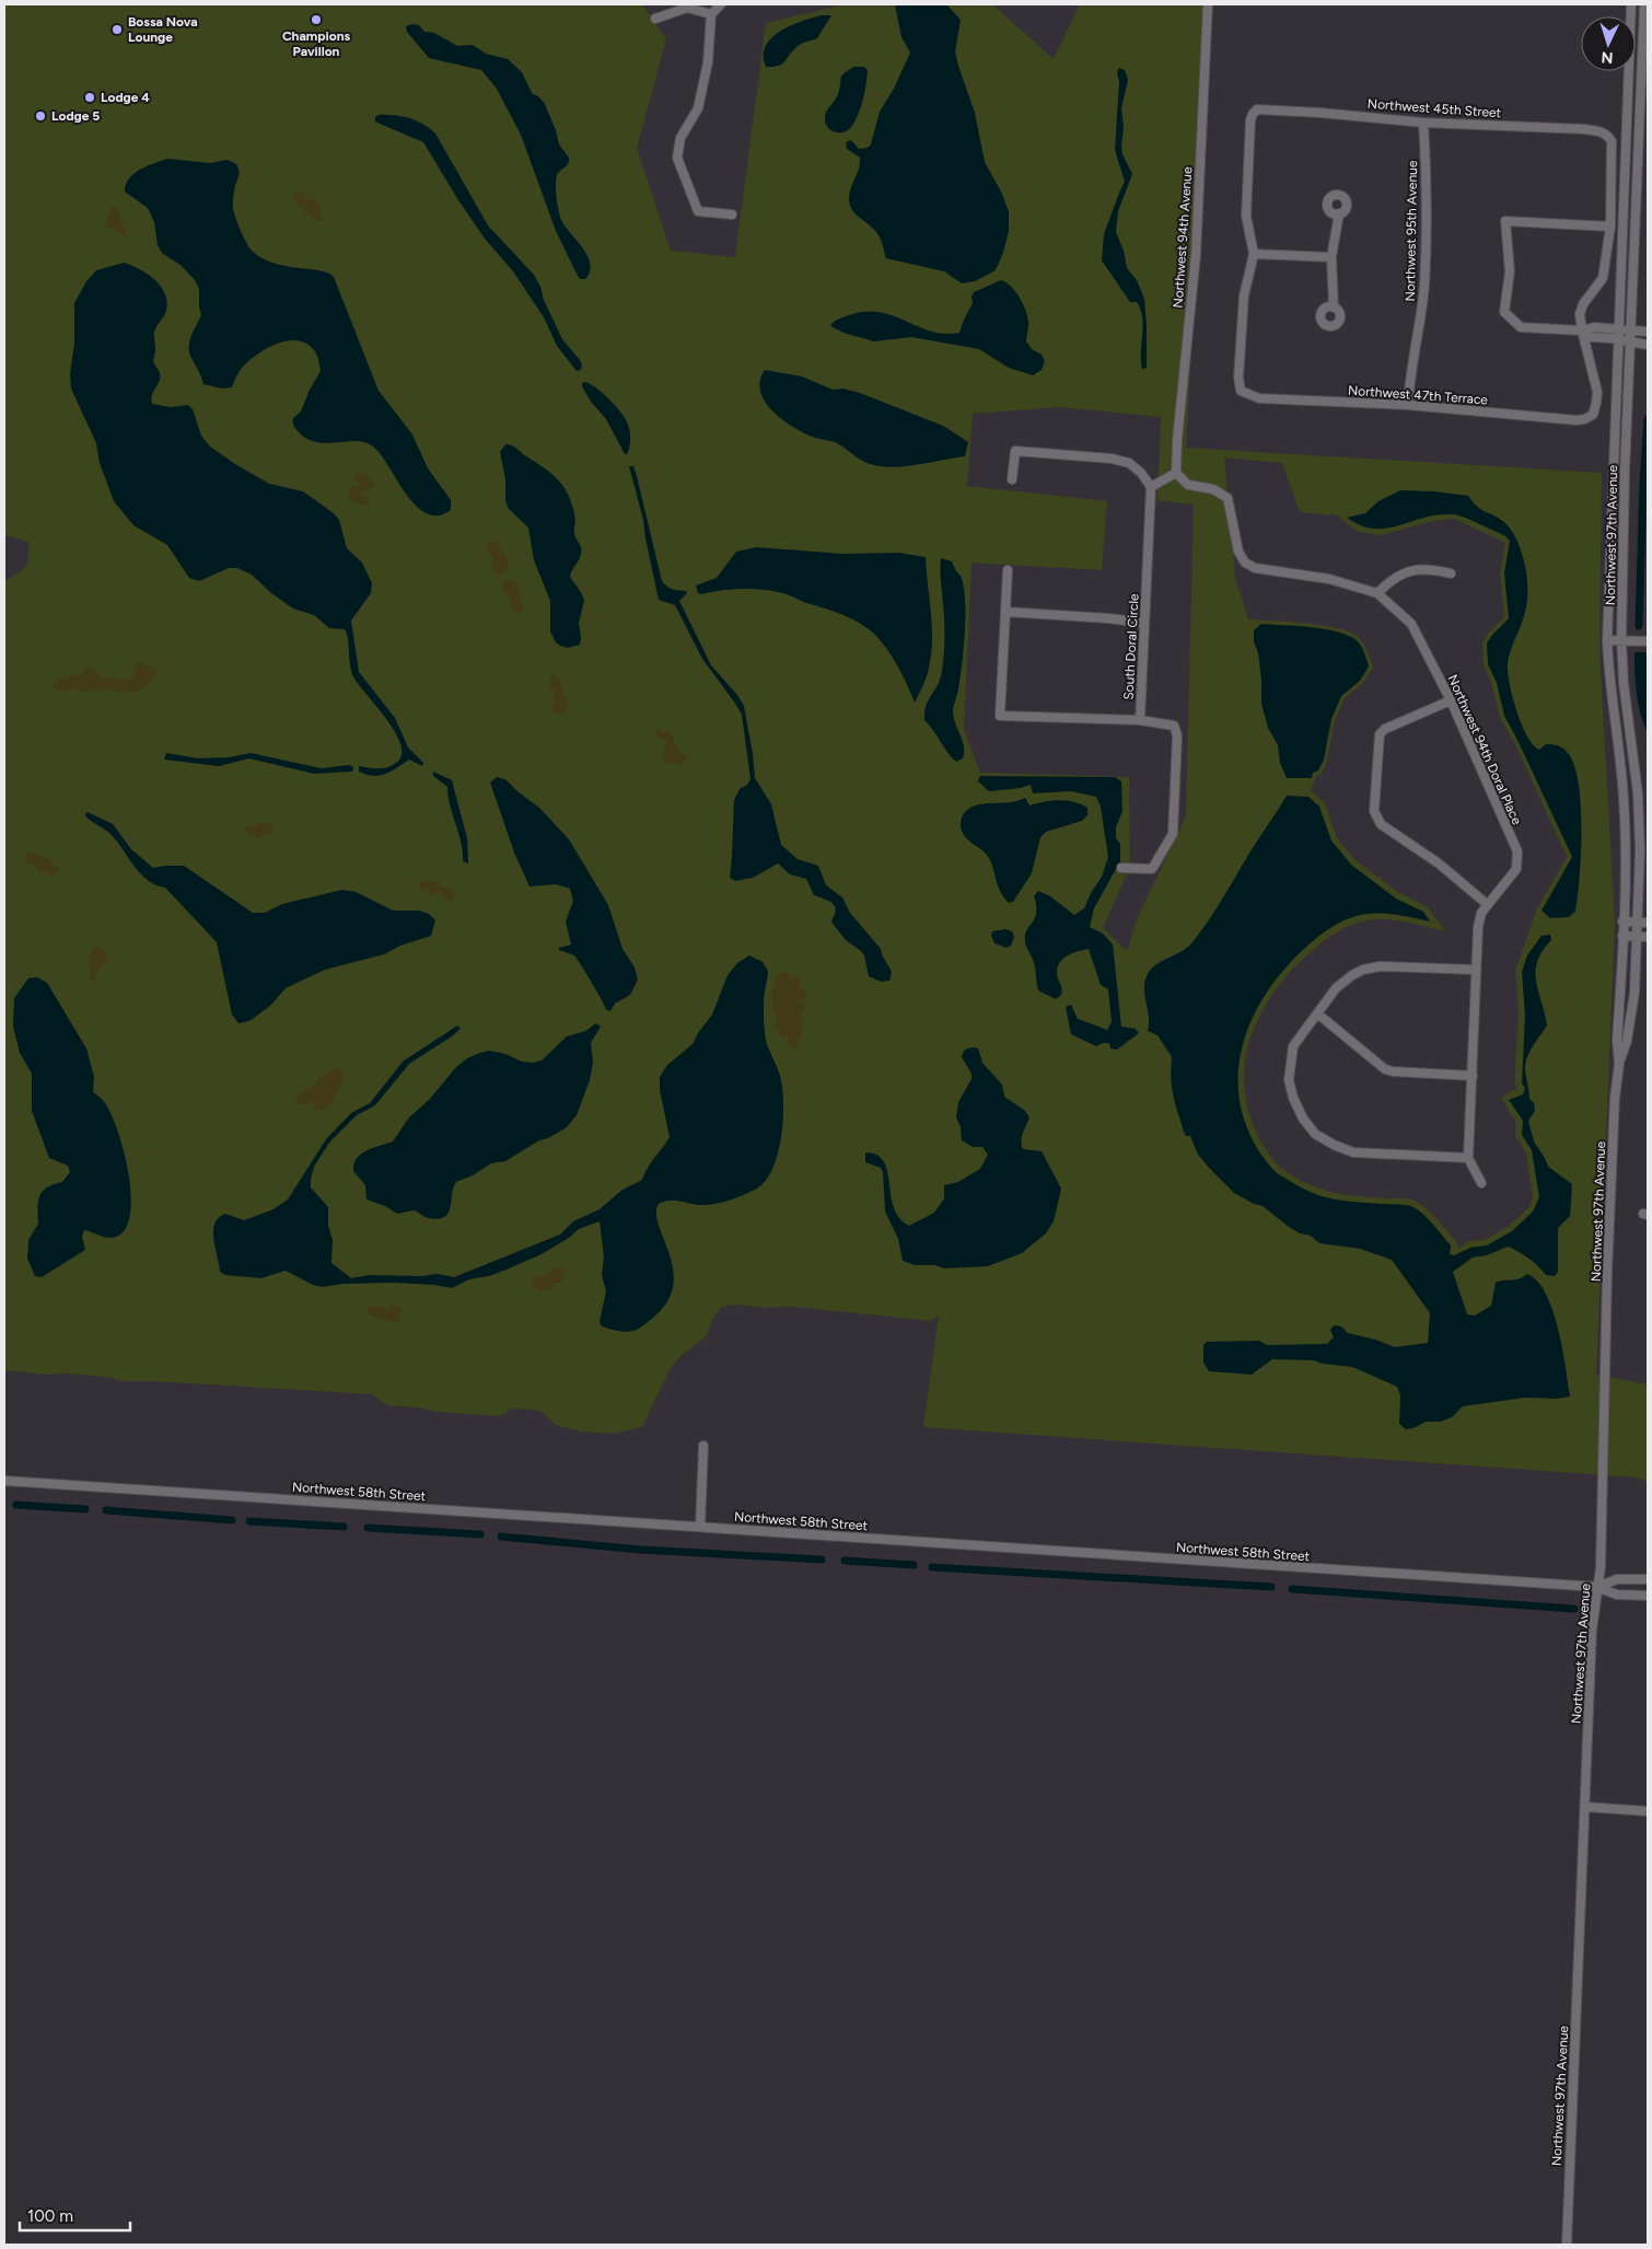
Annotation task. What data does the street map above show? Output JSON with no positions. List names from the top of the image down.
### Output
{
  "streets": {
    "street": [
      "Northwest 45th Street",
      "Northwest 95th Avenue",
      "Northwest 94th Avenue",
      "Northwest 47th Terrace",
      "Northwest 97th Avenue",
      "South Doral Circle",
      "Northwest 94th Doral Place",
      "Northwest 58th Street"
    ]
  },
  "crossings": [
    ["Northwest 45th Street", "Northwest 95th Avenue"],
    ["Northwest 45th Street", "Northwest 47th Terrace"],
    ["Northwest 95th Avenue", "Northwest 47th Terrace"],
    ["Northwest 94th Avenue", "Northwest 94th Doral Place"],
    ["Northwest 97th Avenue", "Northwest 58th Street"]
  ],
  "places": [
    "Champions Pavillon",
    "Bossa Nova Lounge",
    "Lodge 4",
    "Lodge 5"
  ],
  "scale_bar": "100 m",
  "north": "bottom"
}
